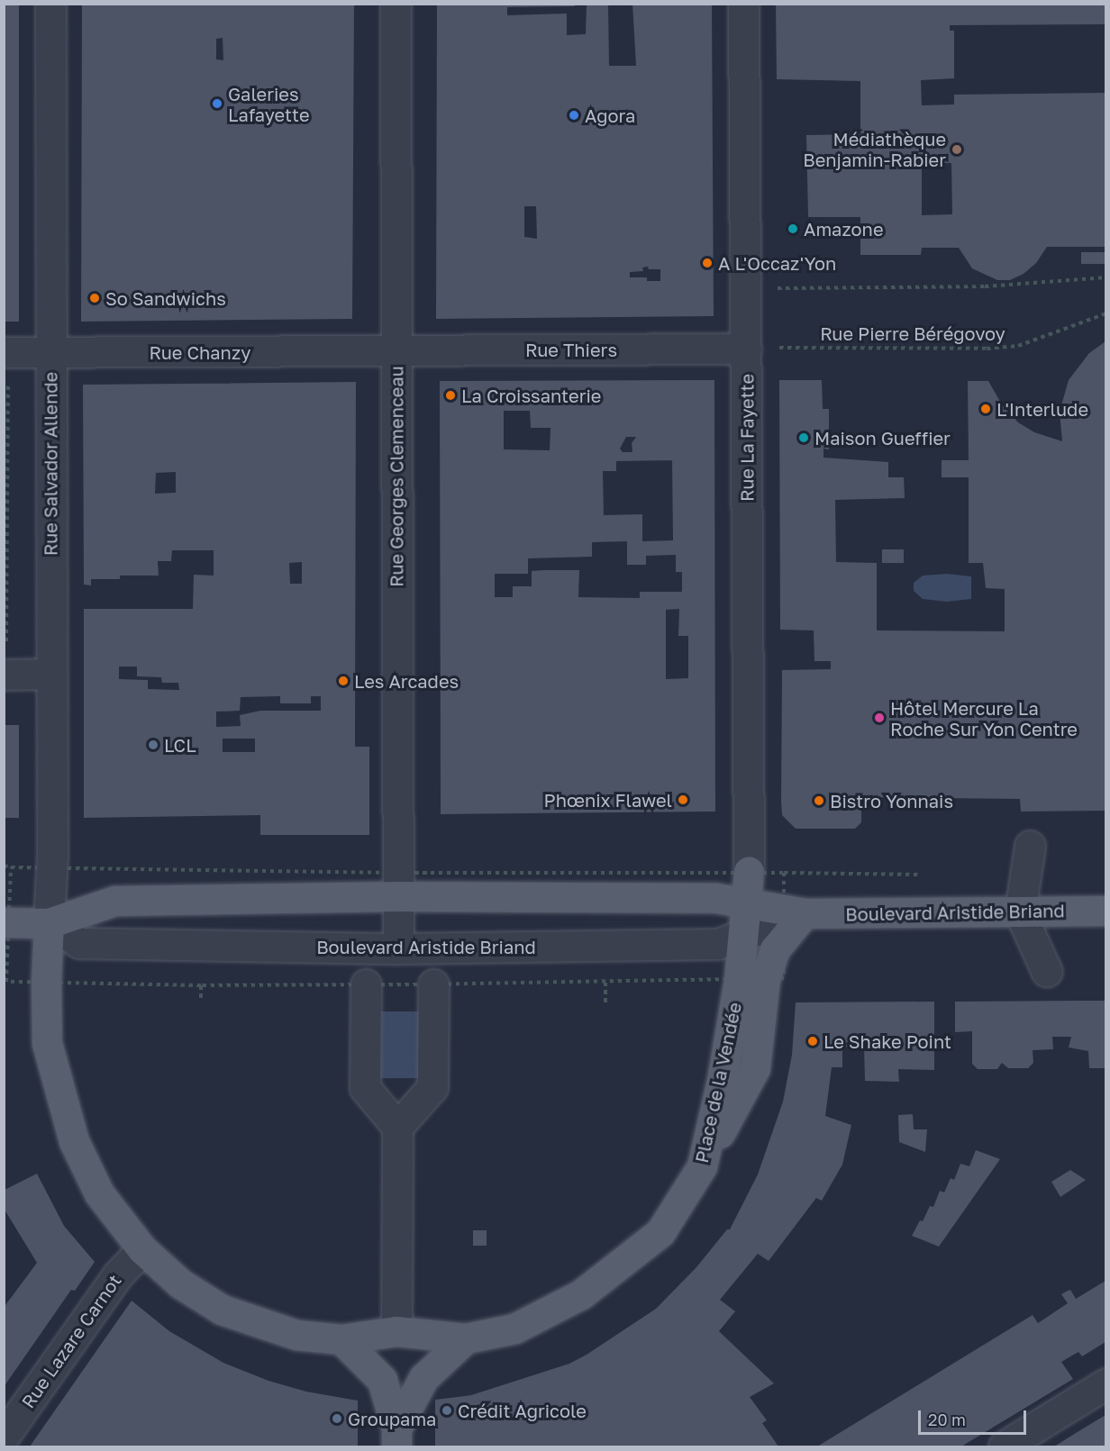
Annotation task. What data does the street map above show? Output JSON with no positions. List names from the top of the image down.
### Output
{
  "streets": {
    "main road": ["Boulevard Aristide Briand", "Place de la Vendée"],
    "street": [
      "Rue Thiers",
      "Rue Chanzy",
      "Rue La Fayette",
      "Rue Salvador Allende",
      "Rue Georges Clemenceau",
      "Rue Lazare Carnot"
    ],
    "path": ["Rue Pierre Bérégovoy"]
  },
  "crossings": [
    ["Rue Pierre Bérégovoy", "Rue Thiers"],
    ["Rue Pierre Bérégovoy", "Rue La Fayette"],
    ["Rue Thiers", "Rue Chanzy"],
    ["Rue Thiers", "Rue La Fayette"],
    ["Rue Thiers", "Rue Georges Clemenceau"],
    ["Rue Chanzy", "Rue Salvador Allende"],
    ["Rue Chanzy", "Rue Georges Clemenceau"],
    ["Rue La Fayette", "Place de la Vendée"],
    ["Rue Salvador Allende", "Boulevard Aristide Briand"],
    ["Rue Salvador Allende", "Place de la Vendée"],
    ["Rue Georges Clemenceau", "Boulevard Aristide Briand"],
    ["Boulevard Aristide Briand", "Place de la Vendée"],
    ["Place de la Vendée", "Rue Lazare Carnot"]
  ],
  "places": [
    "Galeries Lafayette",
    "Agora",
    "Médiathèque Benjamin-Rabier",
    "Amazone",
    "A L'Occaz'Yon",
    "So Sandwichs",
    "La Croissanterie",
    "L'Interlude",
    "Maison Gueffier",
    "Les Arcades",
    "Hôtel Mercure La Roche Sur Yon Centre",
    "LCL",
    "Phœnix Flawel",
    "Bistro Yonnais",
    "Le Shake Point",
    "Crédit Agricole",
    "Groupama"
  ],
  "scale_bar": "20 m"
}
